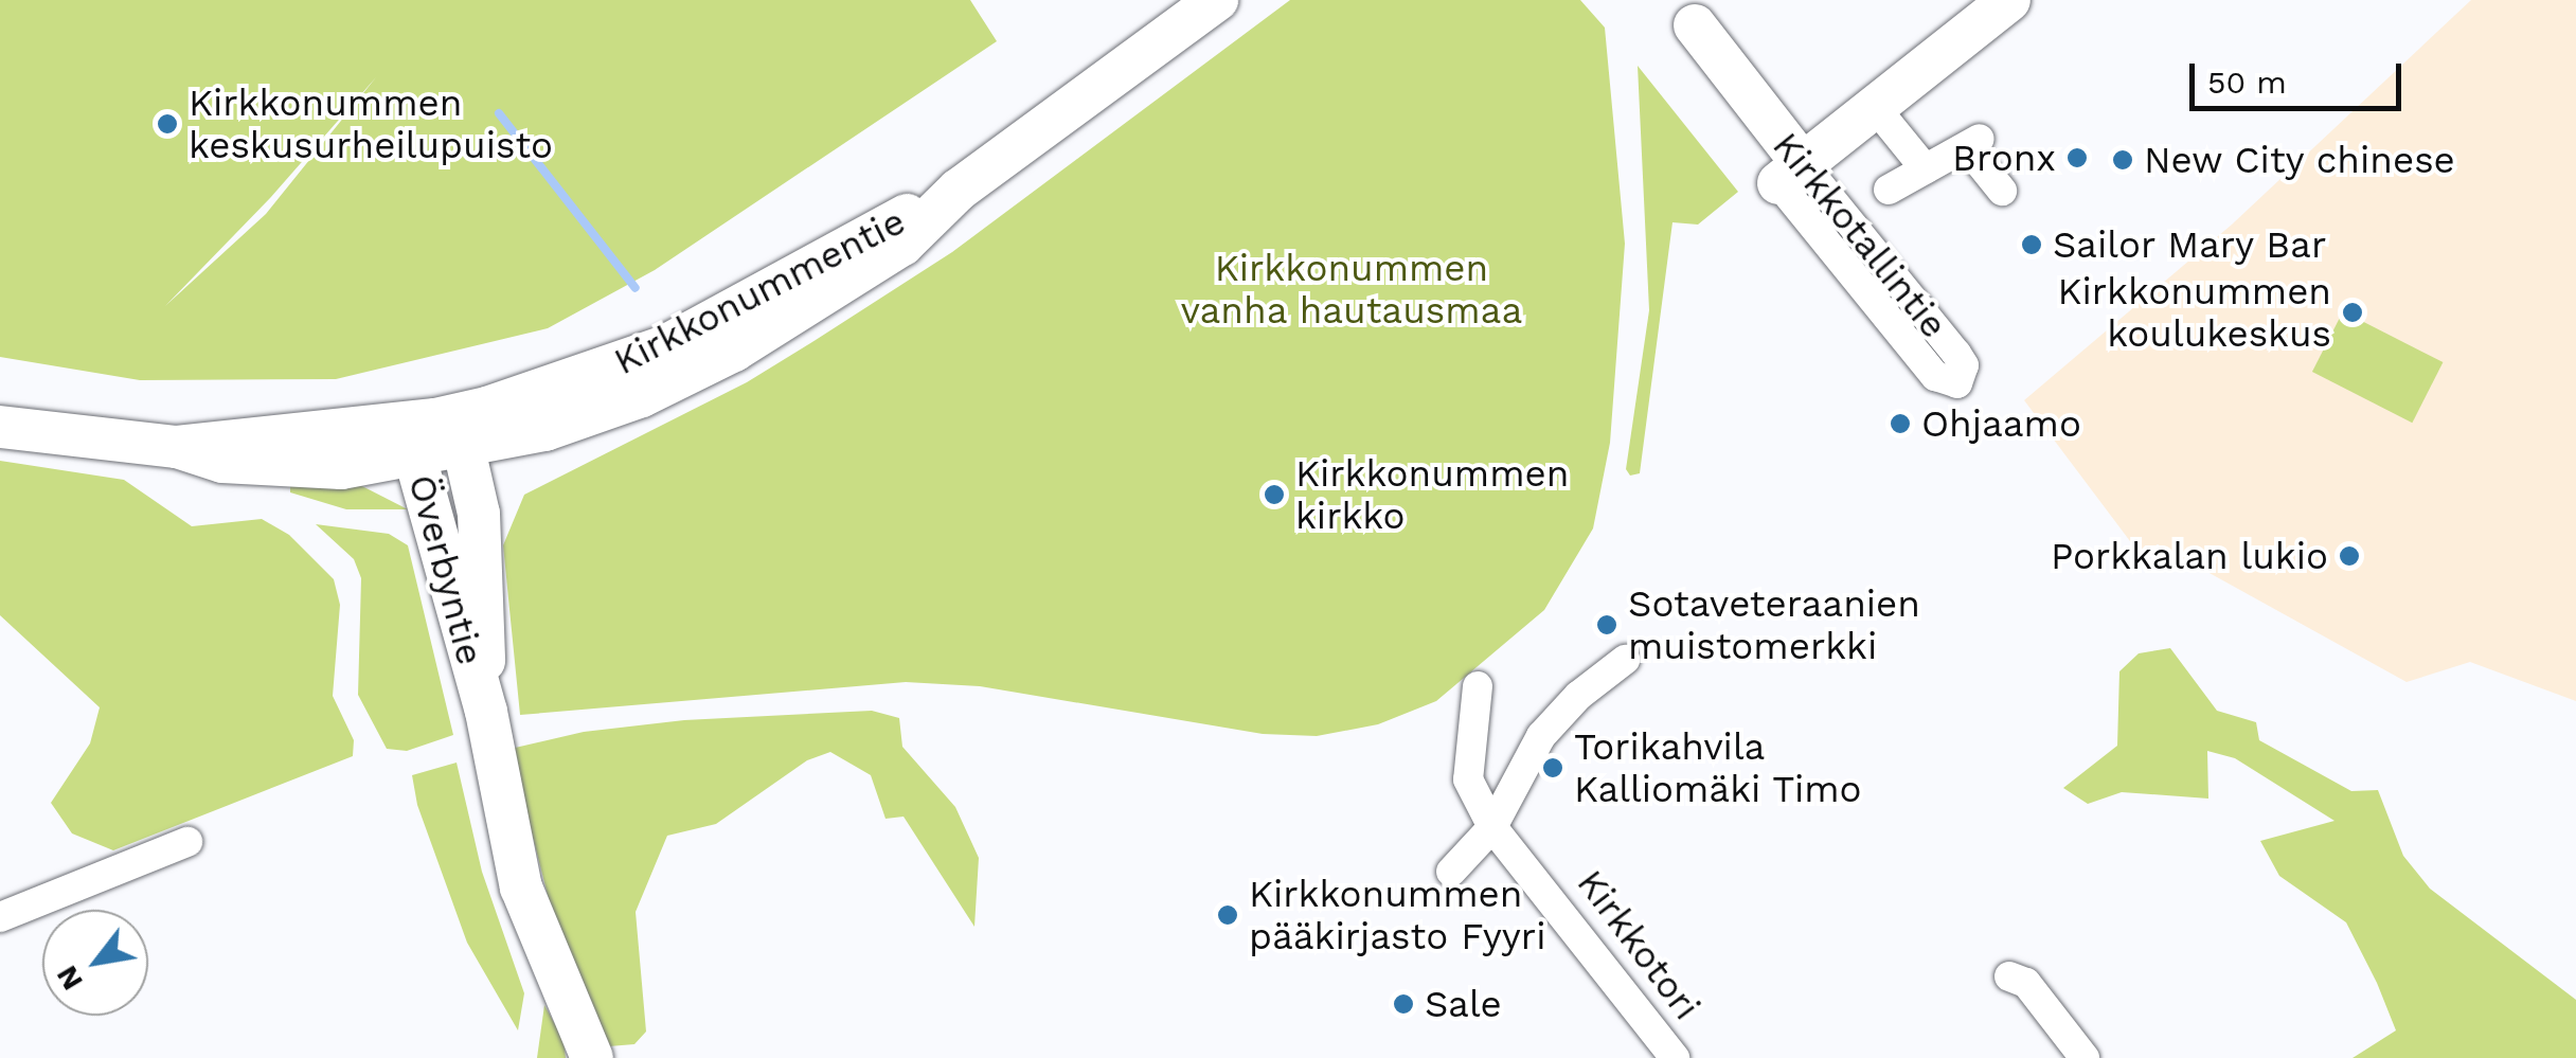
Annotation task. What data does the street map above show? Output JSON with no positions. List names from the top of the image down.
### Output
{
  "streets": {
    "street": [
      "Kirkkotallintie",
      "Kirkkonummentie",
      "Överbyntie",
      "Kirkkotori"
    ]
  },
  "crossings": [
    ["Kirkkonummentie", "Överbyntie"]
  ],
  "parks": ["Kirkkonummen vanha hautausmaa"],
  "places": [
    "Kirkkonummen keskusurheilupuisto",
    "Bronx",
    "New City chinese",
    "Sailor Mary Bar",
    "Kirkkonummen koulukeskus",
    "Ohjaamo",
    "Kirkkonummen kirkko",
    "Porkkalan lukio",
    "Sotaveteraanien muistomerkki",
    "Torikahvila Kalliomäki Timo",
    "Kirkkonummen pääkirjasto Fyyri",
    "Sale"
  ],
  "scale_bar": "50 m",
  "north": "bottom left"
}
